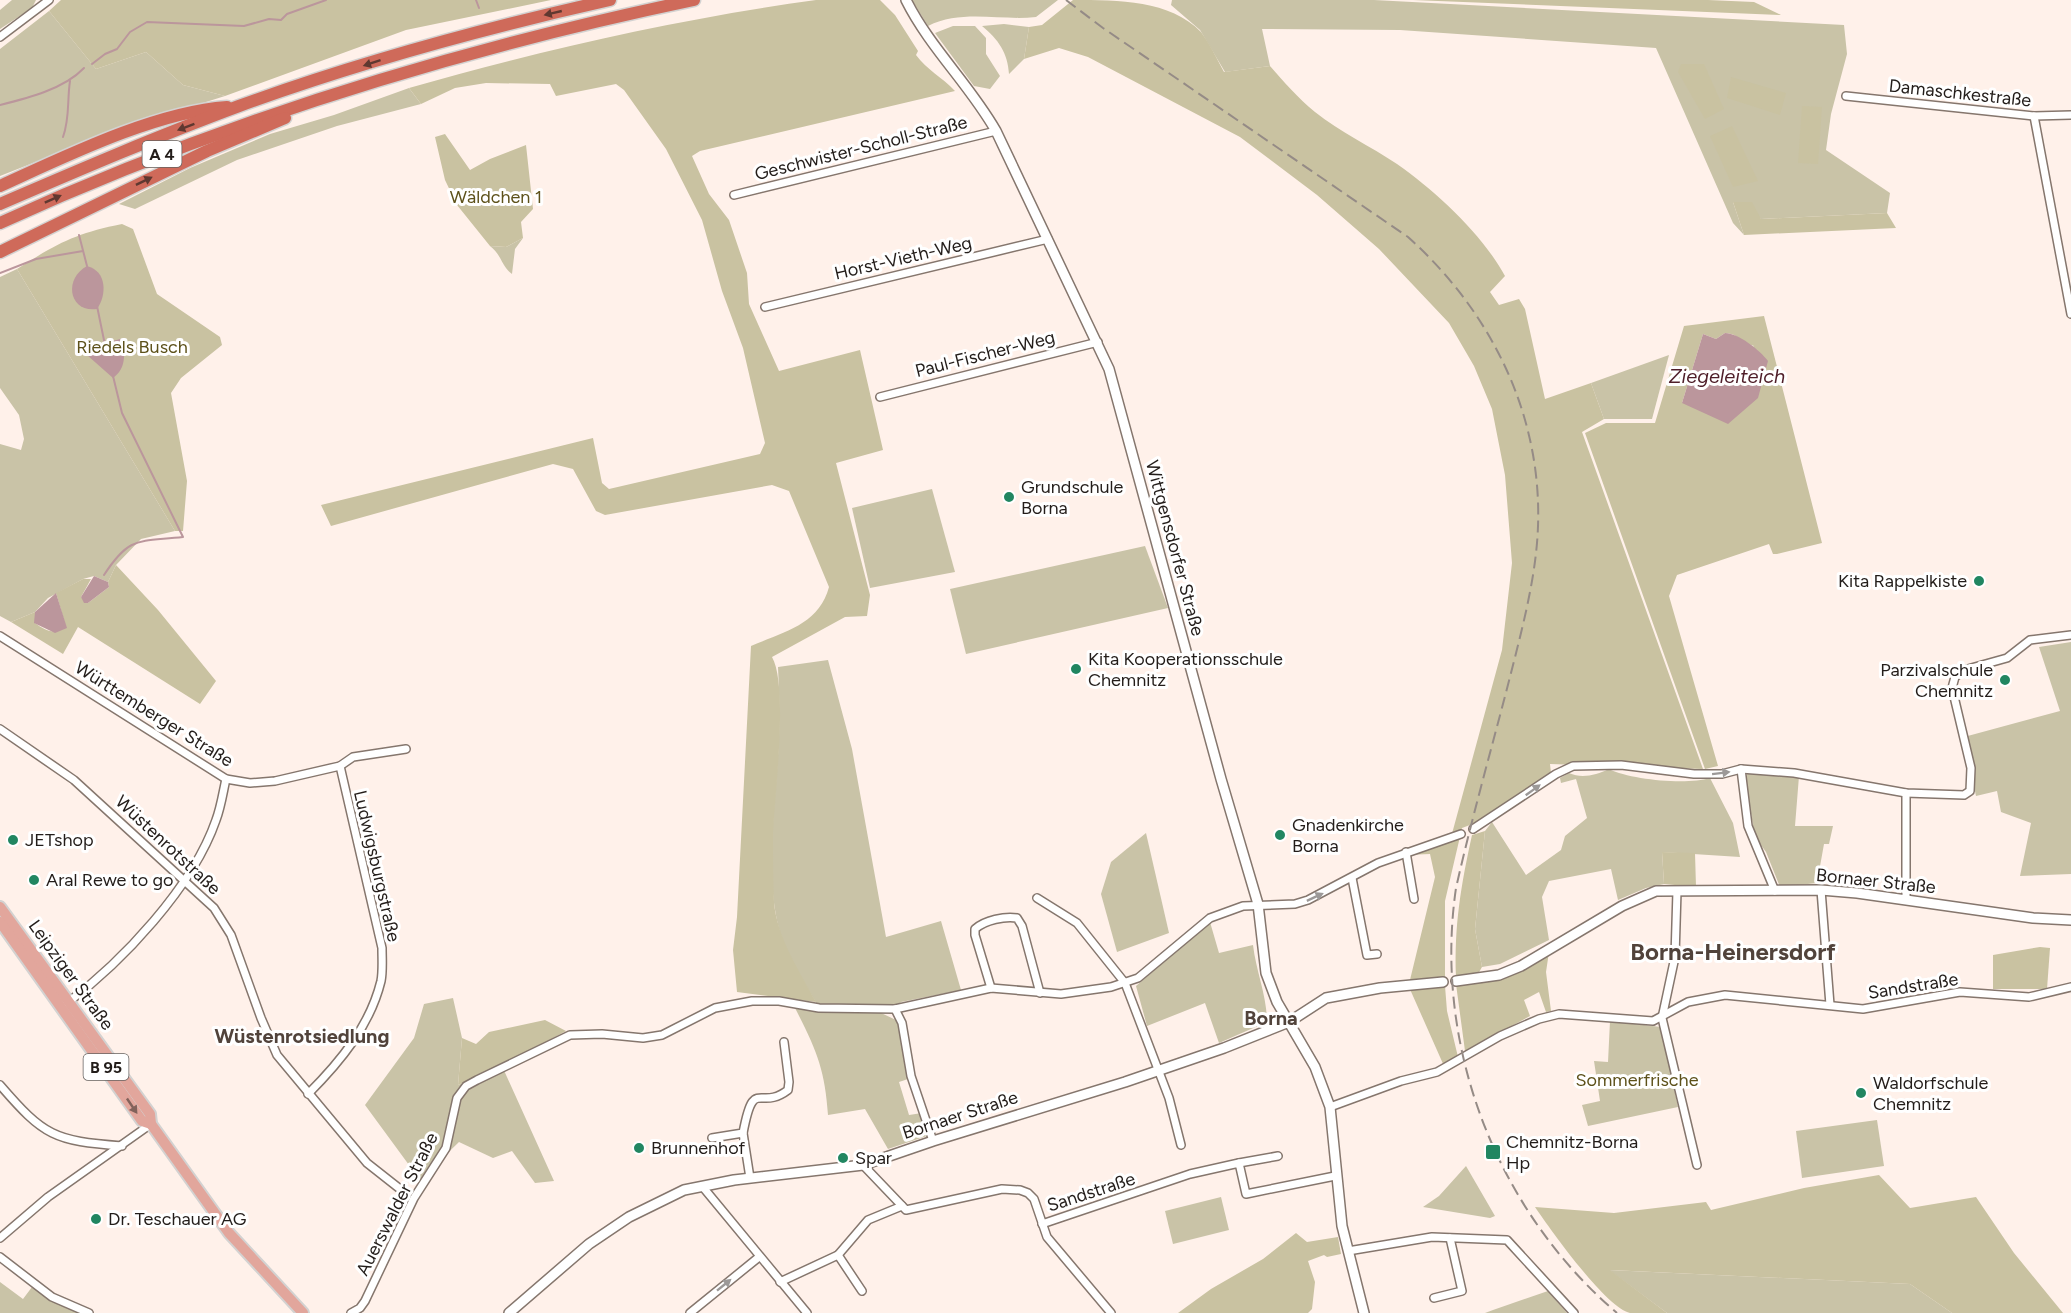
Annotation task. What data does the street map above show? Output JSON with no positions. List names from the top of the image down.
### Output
{
  "streets": {
    "highway": ["A 4"],
    "main road": [
      "Wittgensdorfer Straße",
      "Bornaer Straße",
      "Leipziger Straße",
      "B 95"
    ],
    "street": [
      "Damaschkestraße",
      "Geschwister-Scholl-Straße",
      "Horst-Vieth-Weg",
      "Paul-Fischer-Weg",
      "Württemberger Straße",
      "Wüstenrotstraße",
      "Ludwigsburgstraße",
      "Sandstraße",
      "Auerswalder Straße"
    ]
  },
  "crossings": [
    ["Geschwister-Scholl-Straße", "Wittgensdorfer Straße"],
    ["Horst-Vieth-Weg", "Wittgensdorfer Straße"],
    ["Paul-Fischer-Weg", "Wittgensdorfer Straße"],
    ["Wittgensdorfer Straße", "Bornaer Straße"],
    ["Wittgensdorfer Straße", "Sandstraße"],
    ["Wittgensdorfer Straße", "Auerswalder Straße"],
    ["Württemberger Straße", "Ludwigsburgstraße"],
    ["Wüstenrotstraße", "Ludwigsburgstraße"]
  ],
  "districts": ["Borna-Heinersdorf", "Borna", "Wüstenrotsiedlung"],
  "water": ["Ziegeleiteich"],
  "parks": ["Wäldchen 1", "Riedels Busch", "Sommerfrische"],
  "places": {
    "other": [
      "Grundschule Borna",
      "Kita Rappelkiste",
      "Kita Kooperationsschule Chemnitz",
      "Parzivalschule Chemnitz",
      "Gnadenkirche Borna",
      "JETshop",
      "Aral Rewe to go",
      "Waldorfschule Chemnitz",
      "Brunnenhof",
      "Spar",
      "Dr. Teschauer AG"
    ],
    "transit": ["Chemnitz-Borna Hp"]
  }
}
